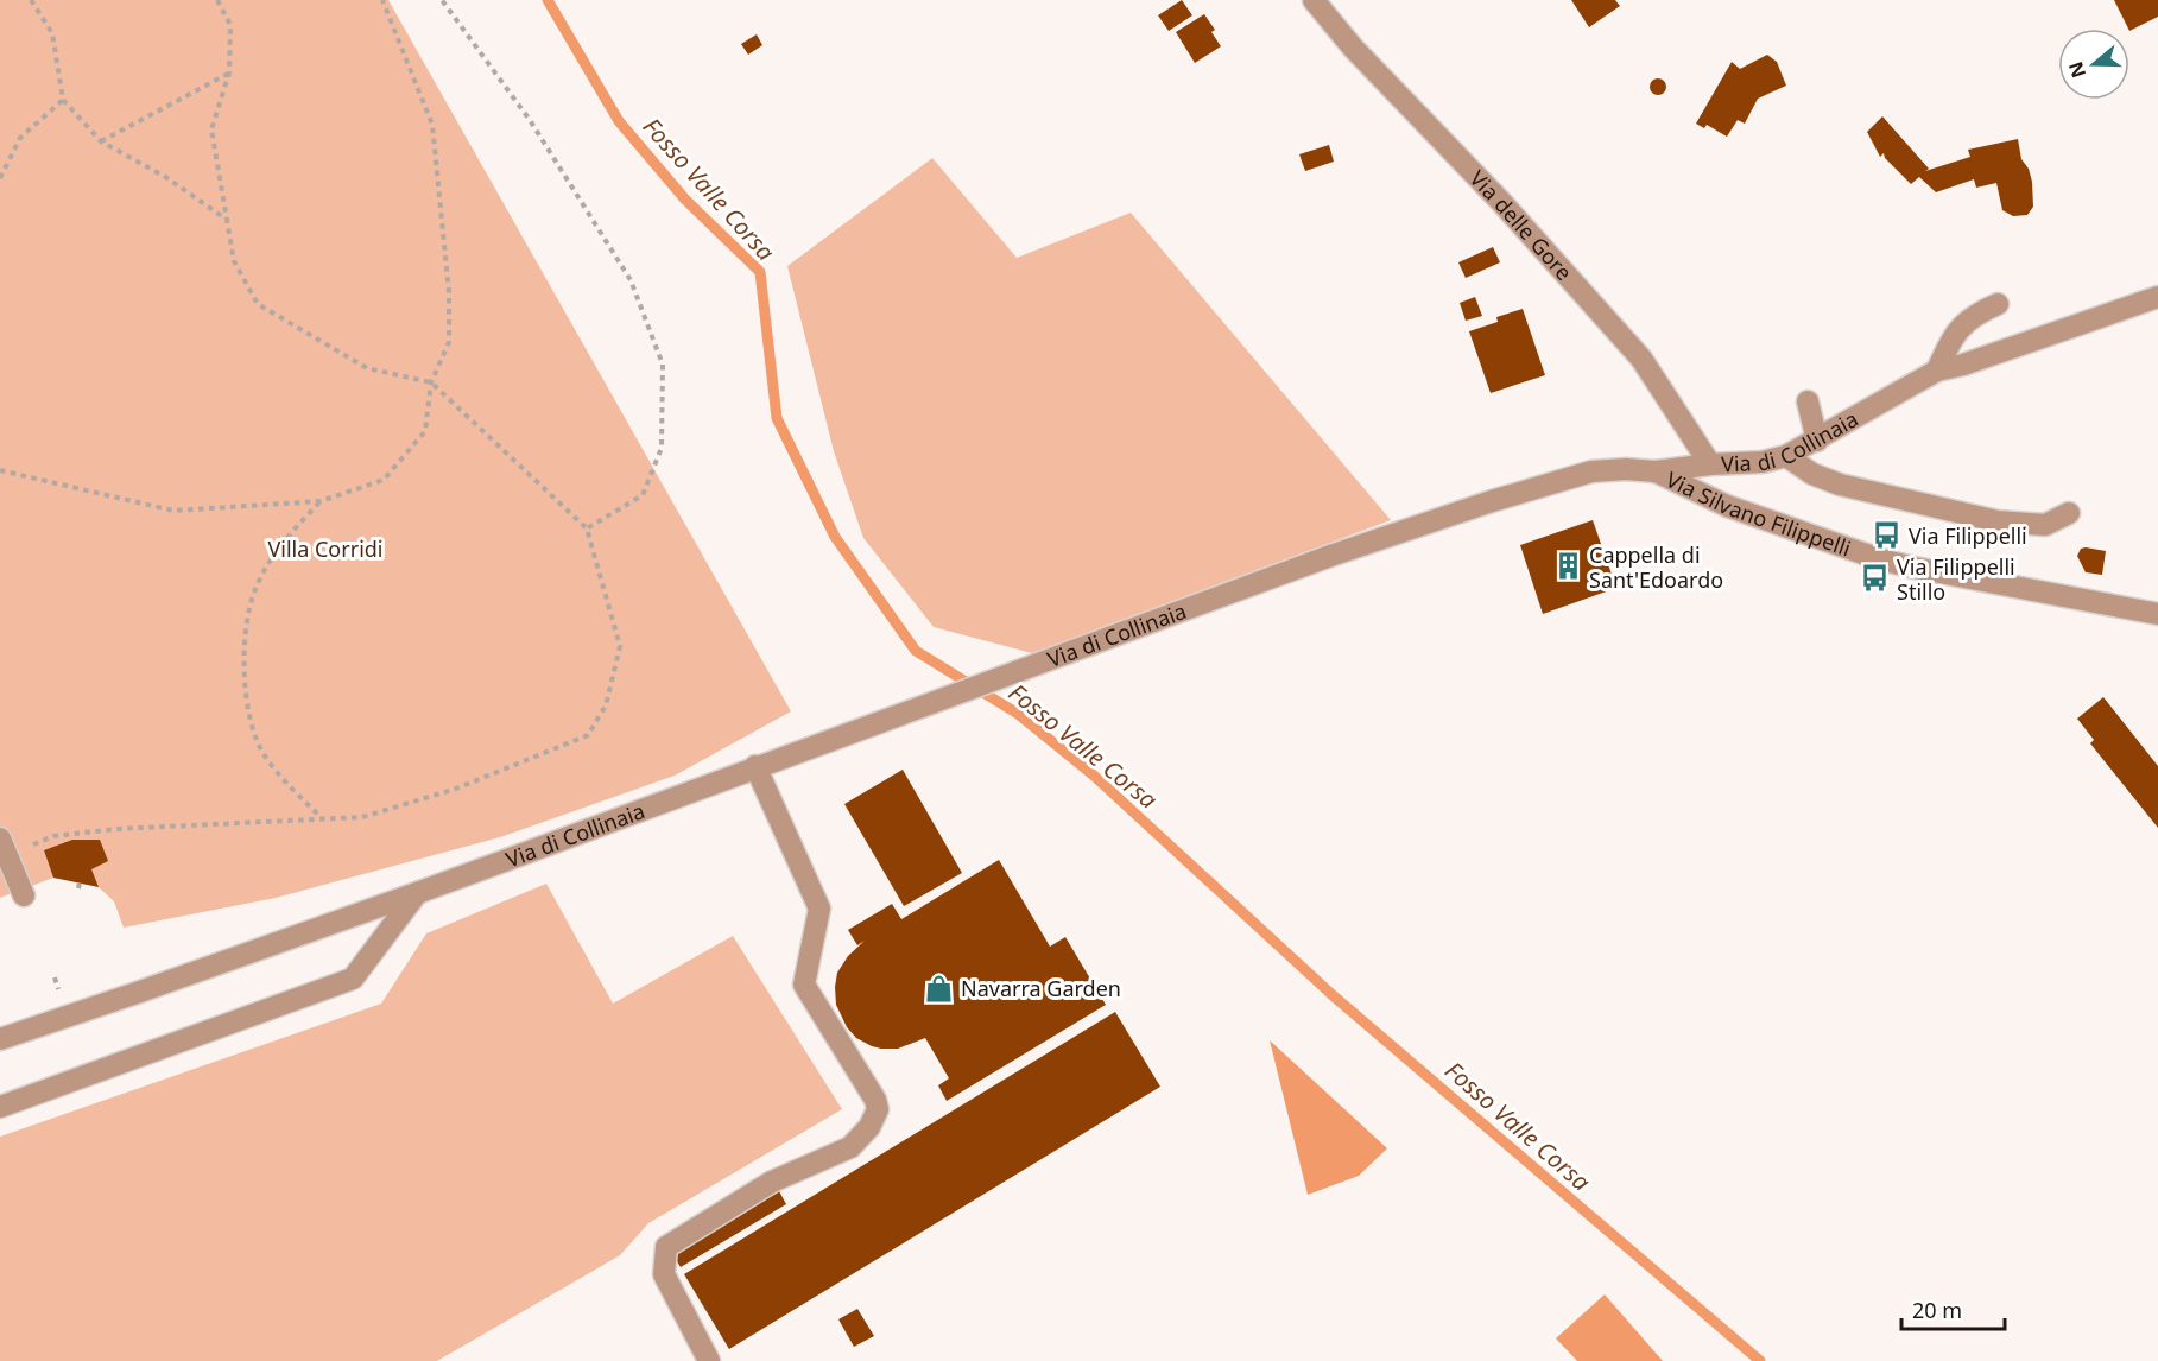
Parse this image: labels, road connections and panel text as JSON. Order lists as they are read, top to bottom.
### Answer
{
  "streets": {
    "street": ["Via delle Gore", "Via di Collinaia", "Via Silvano Filippelli"]
  },
  "crossings": [
    ["Via delle Gore", "Via di Collinaia"],
    ["Via di Collinaia", "Via Silvano Filippelli"]
  ],
  "water": ["Fosso Valle Corsa"],
  "parks": ["Villa Corridi"],
  "places": {
    "bus stop": ["Via Filippelli", "Via Filippelli Stillo"],
    "building": ["Cappella di Sant'Edoardo"],
    "shop": ["Navarra Garden"]
  },
  "scale_bar": "20 m",
  "north": "left"
}
